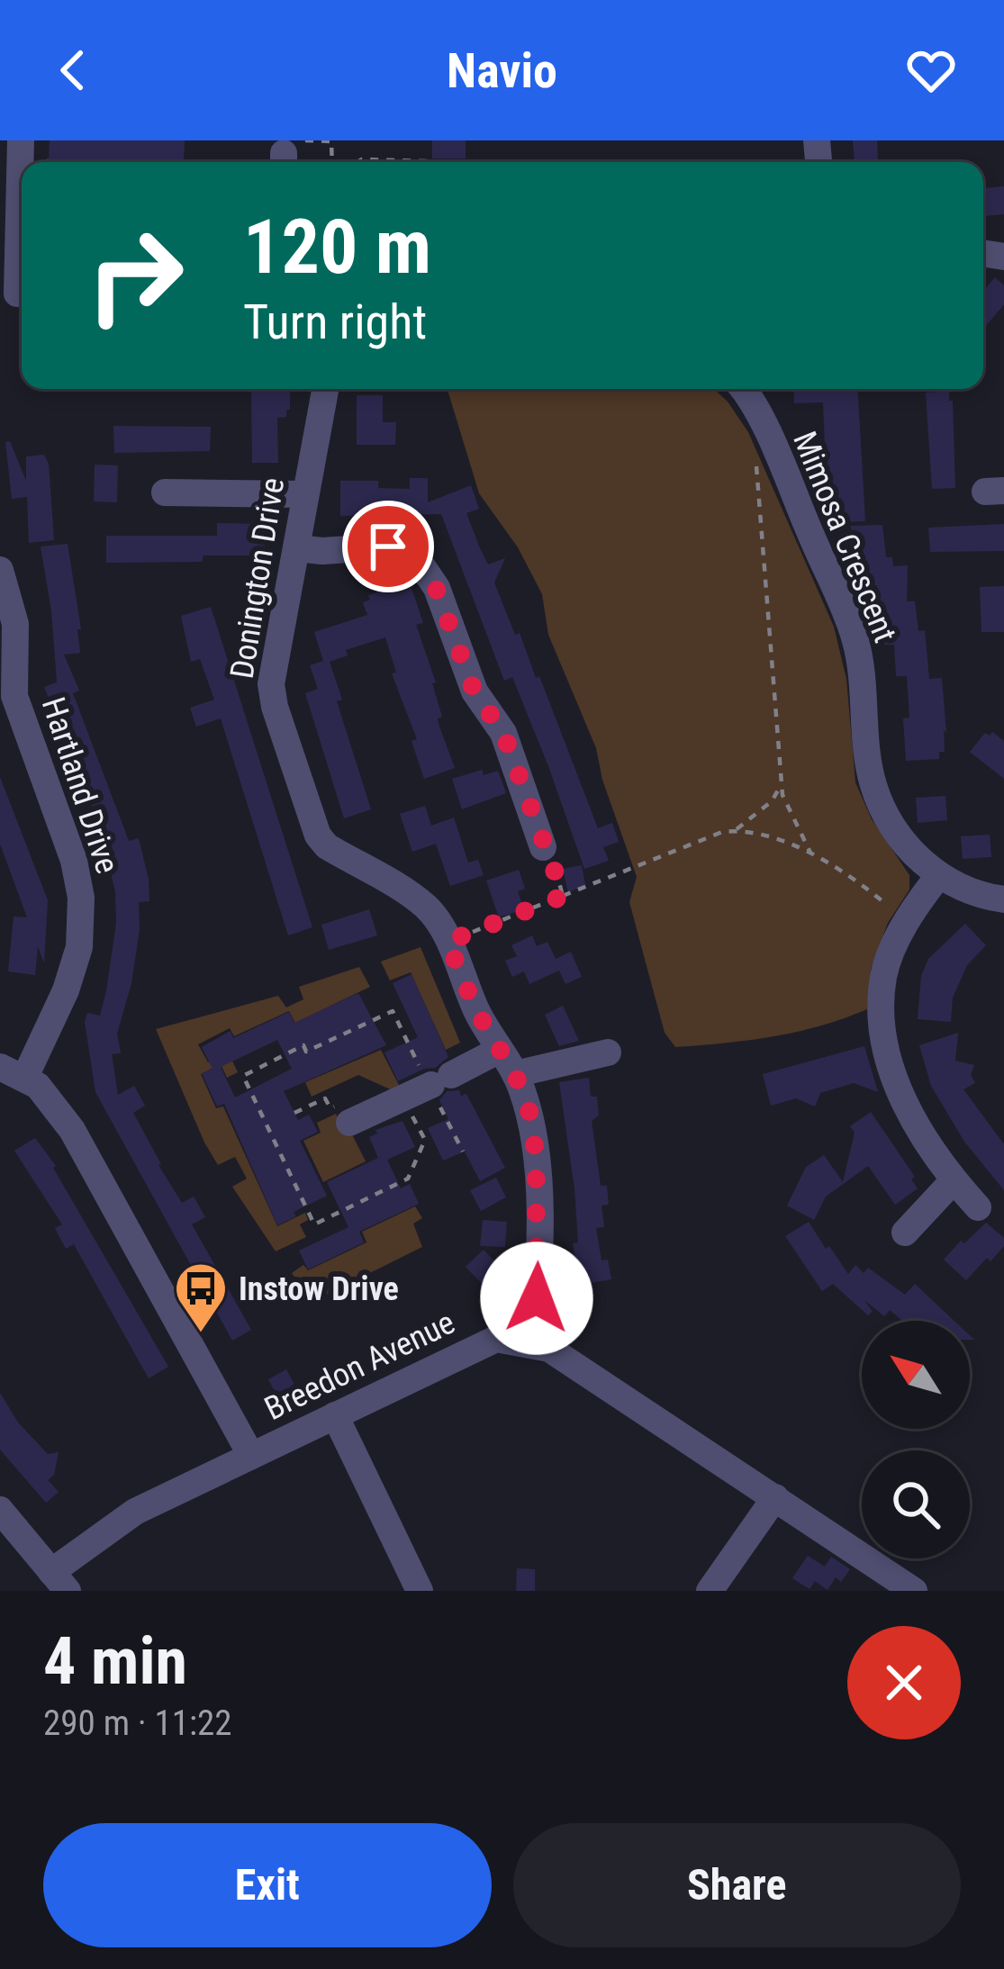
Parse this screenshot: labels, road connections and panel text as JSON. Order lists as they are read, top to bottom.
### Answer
{
  "streets": {
    "street": [
      "Mimosa Crescent",
      "Donington Drive",
      "Hartland Drive",
      "Breedon Avenue"
    ]
  },
  "crossings": [
    ["Donington Drive", "Breedon Avenue"]
  ],
  "places": {
    "bus stop": ["Instow Drive"]
  },
  "north": "top left",
  "page": {
    "header": "Navio",
    "turn": ["120 m", "Turn right"],
    "heading": ["4 min", "290 m · 11:22"],
    "buttons": ["Exit", "Share"]
  }
}
